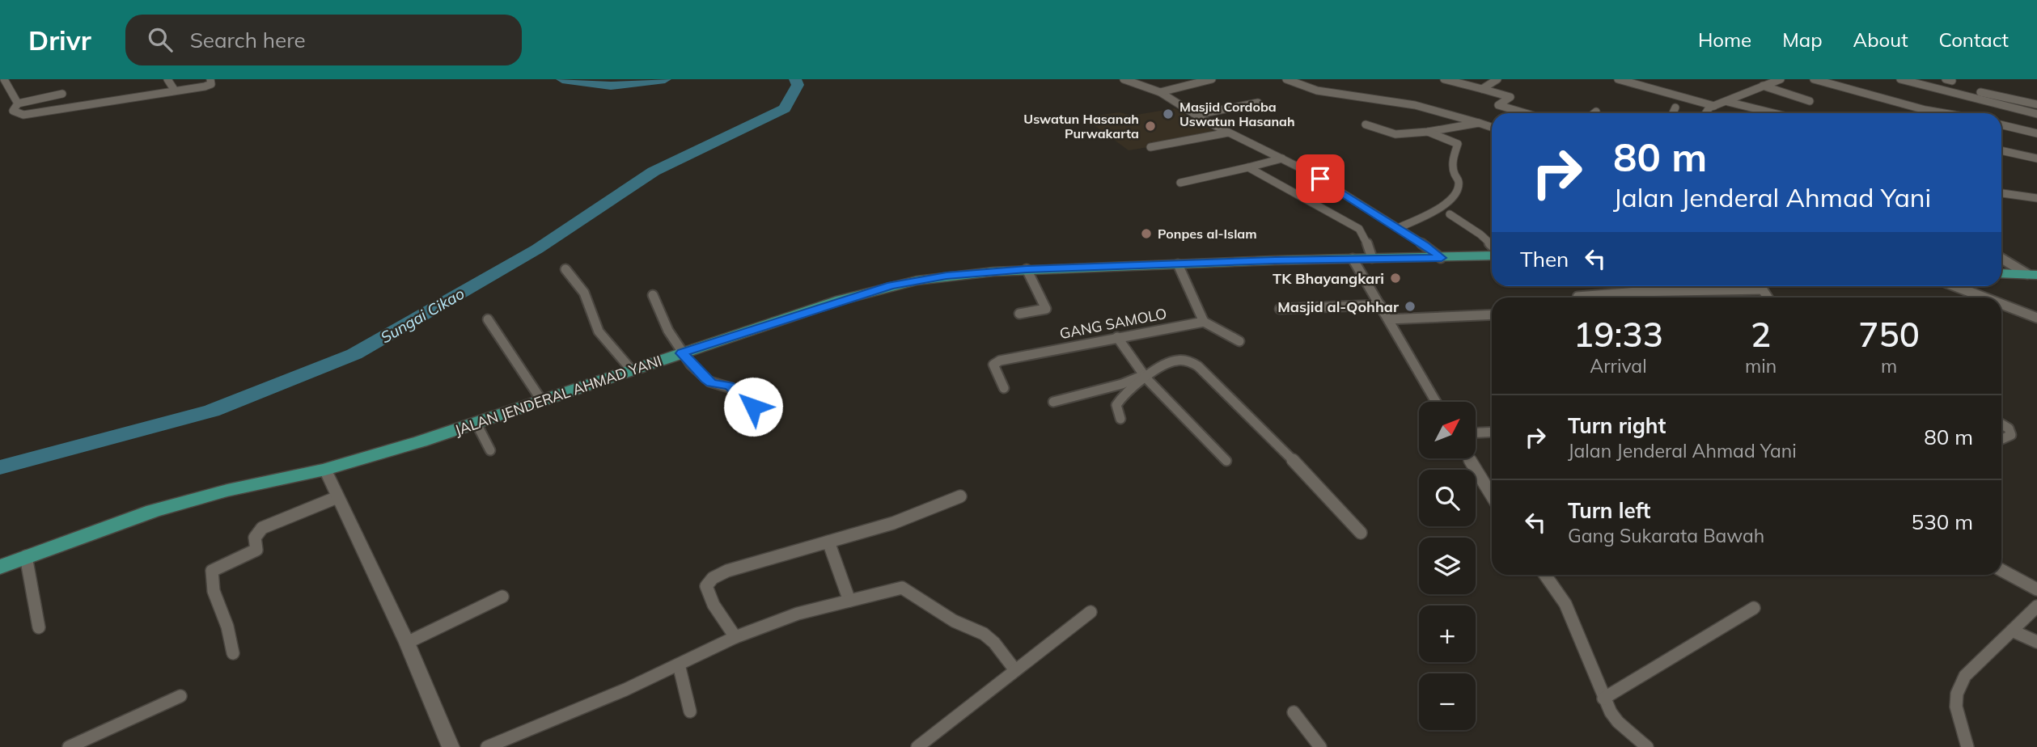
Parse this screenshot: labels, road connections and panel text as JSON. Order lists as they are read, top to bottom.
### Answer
{
  "streets": {
    "highway": ["JALAN JENDERAL AHMAD YANI"],
    "street": ["GANG SAMOLO"]
  },
  "water": ["Sungai Cikao"],
  "places": [
    "Masjid Cordoba Uswatun Hasanah",
    "Uswatun Hasanah Purwakarta",
    "Ponpes al-Islam",
    "TK Bhayangkari",
    "Masjid al-Qohhar"
  ],
  "north": "top right",
  "page": {
    "header": "Drivr",
    "search": "Search here",
    "nav": [
      "Home",
      "Map",
      "About",
      "Contact"
    ],
    "turn": ["80 m", "Jalan Jenderal Ahmad Yani"],
    "then": "Then",
    "eta": [
      "19:33",
      "Arrival",
      "2",
      "min",
      "750",
      "m"
    ],
    "list": [
      {
        "name": "Turn right",
        "note": "Jalan Jenderal Ahmad Yani",
        "value": "80 m"
      },
      {
        "name": "Turn left",
        "note": "Gang Sukarata Bawah",
        "value": "530 m"
      }
    ],
    "map_buttons": ["+", "−"]
  }
}
